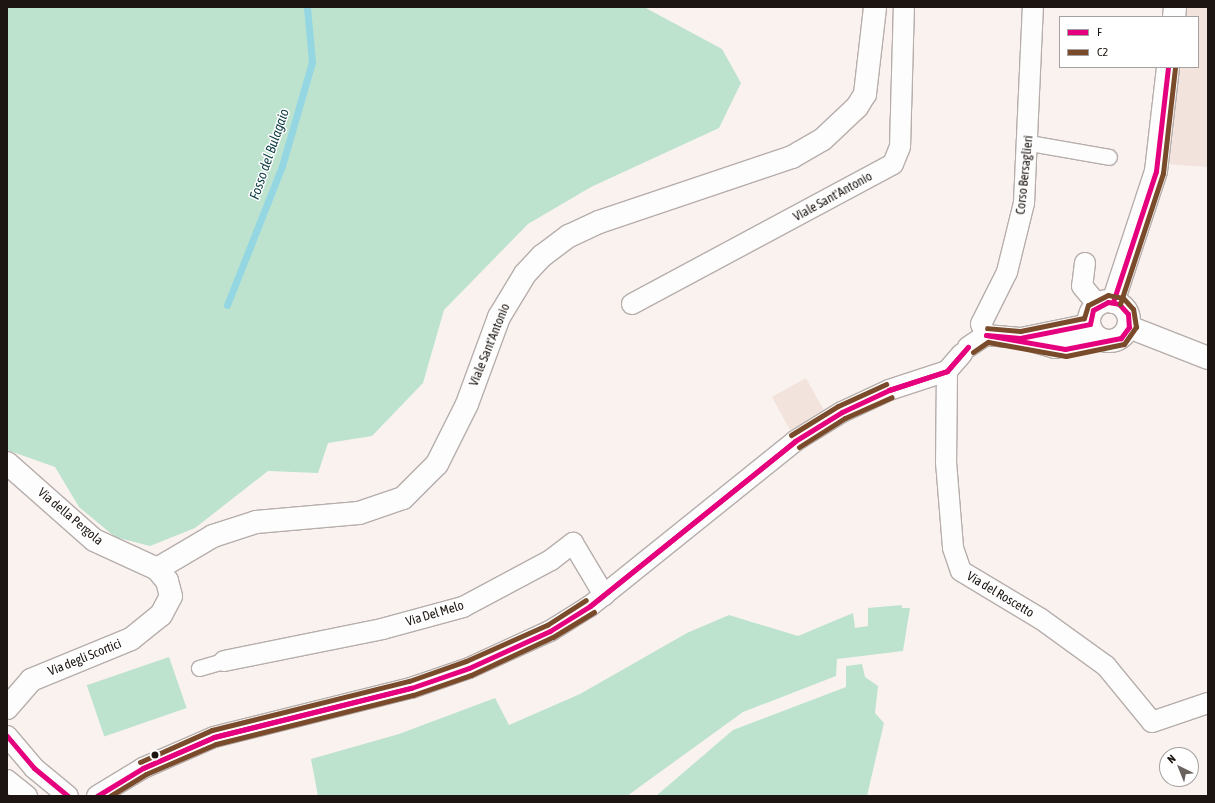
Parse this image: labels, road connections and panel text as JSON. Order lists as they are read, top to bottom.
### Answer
{
  "streets": {
    "main road": ["Viale Sant'Antonio", "Via della Pergola", "Via degli Scortici"],
    "street": ["Corso Bersaglieri", "Via del Roscetto", "Via Del Melo"]
  },
  "crossings": [
    ["Viale Sant'Antonio", "Via della Pergola"],
    ["Via della Pergola", "Via degli Scortici"]
  ],
  "water": ["Fosso del Bulagaio"],
  "lines": ["transit line F", "transit line C2"],
  "legend": ["F", "C2"],
  "north": "top left"
}
